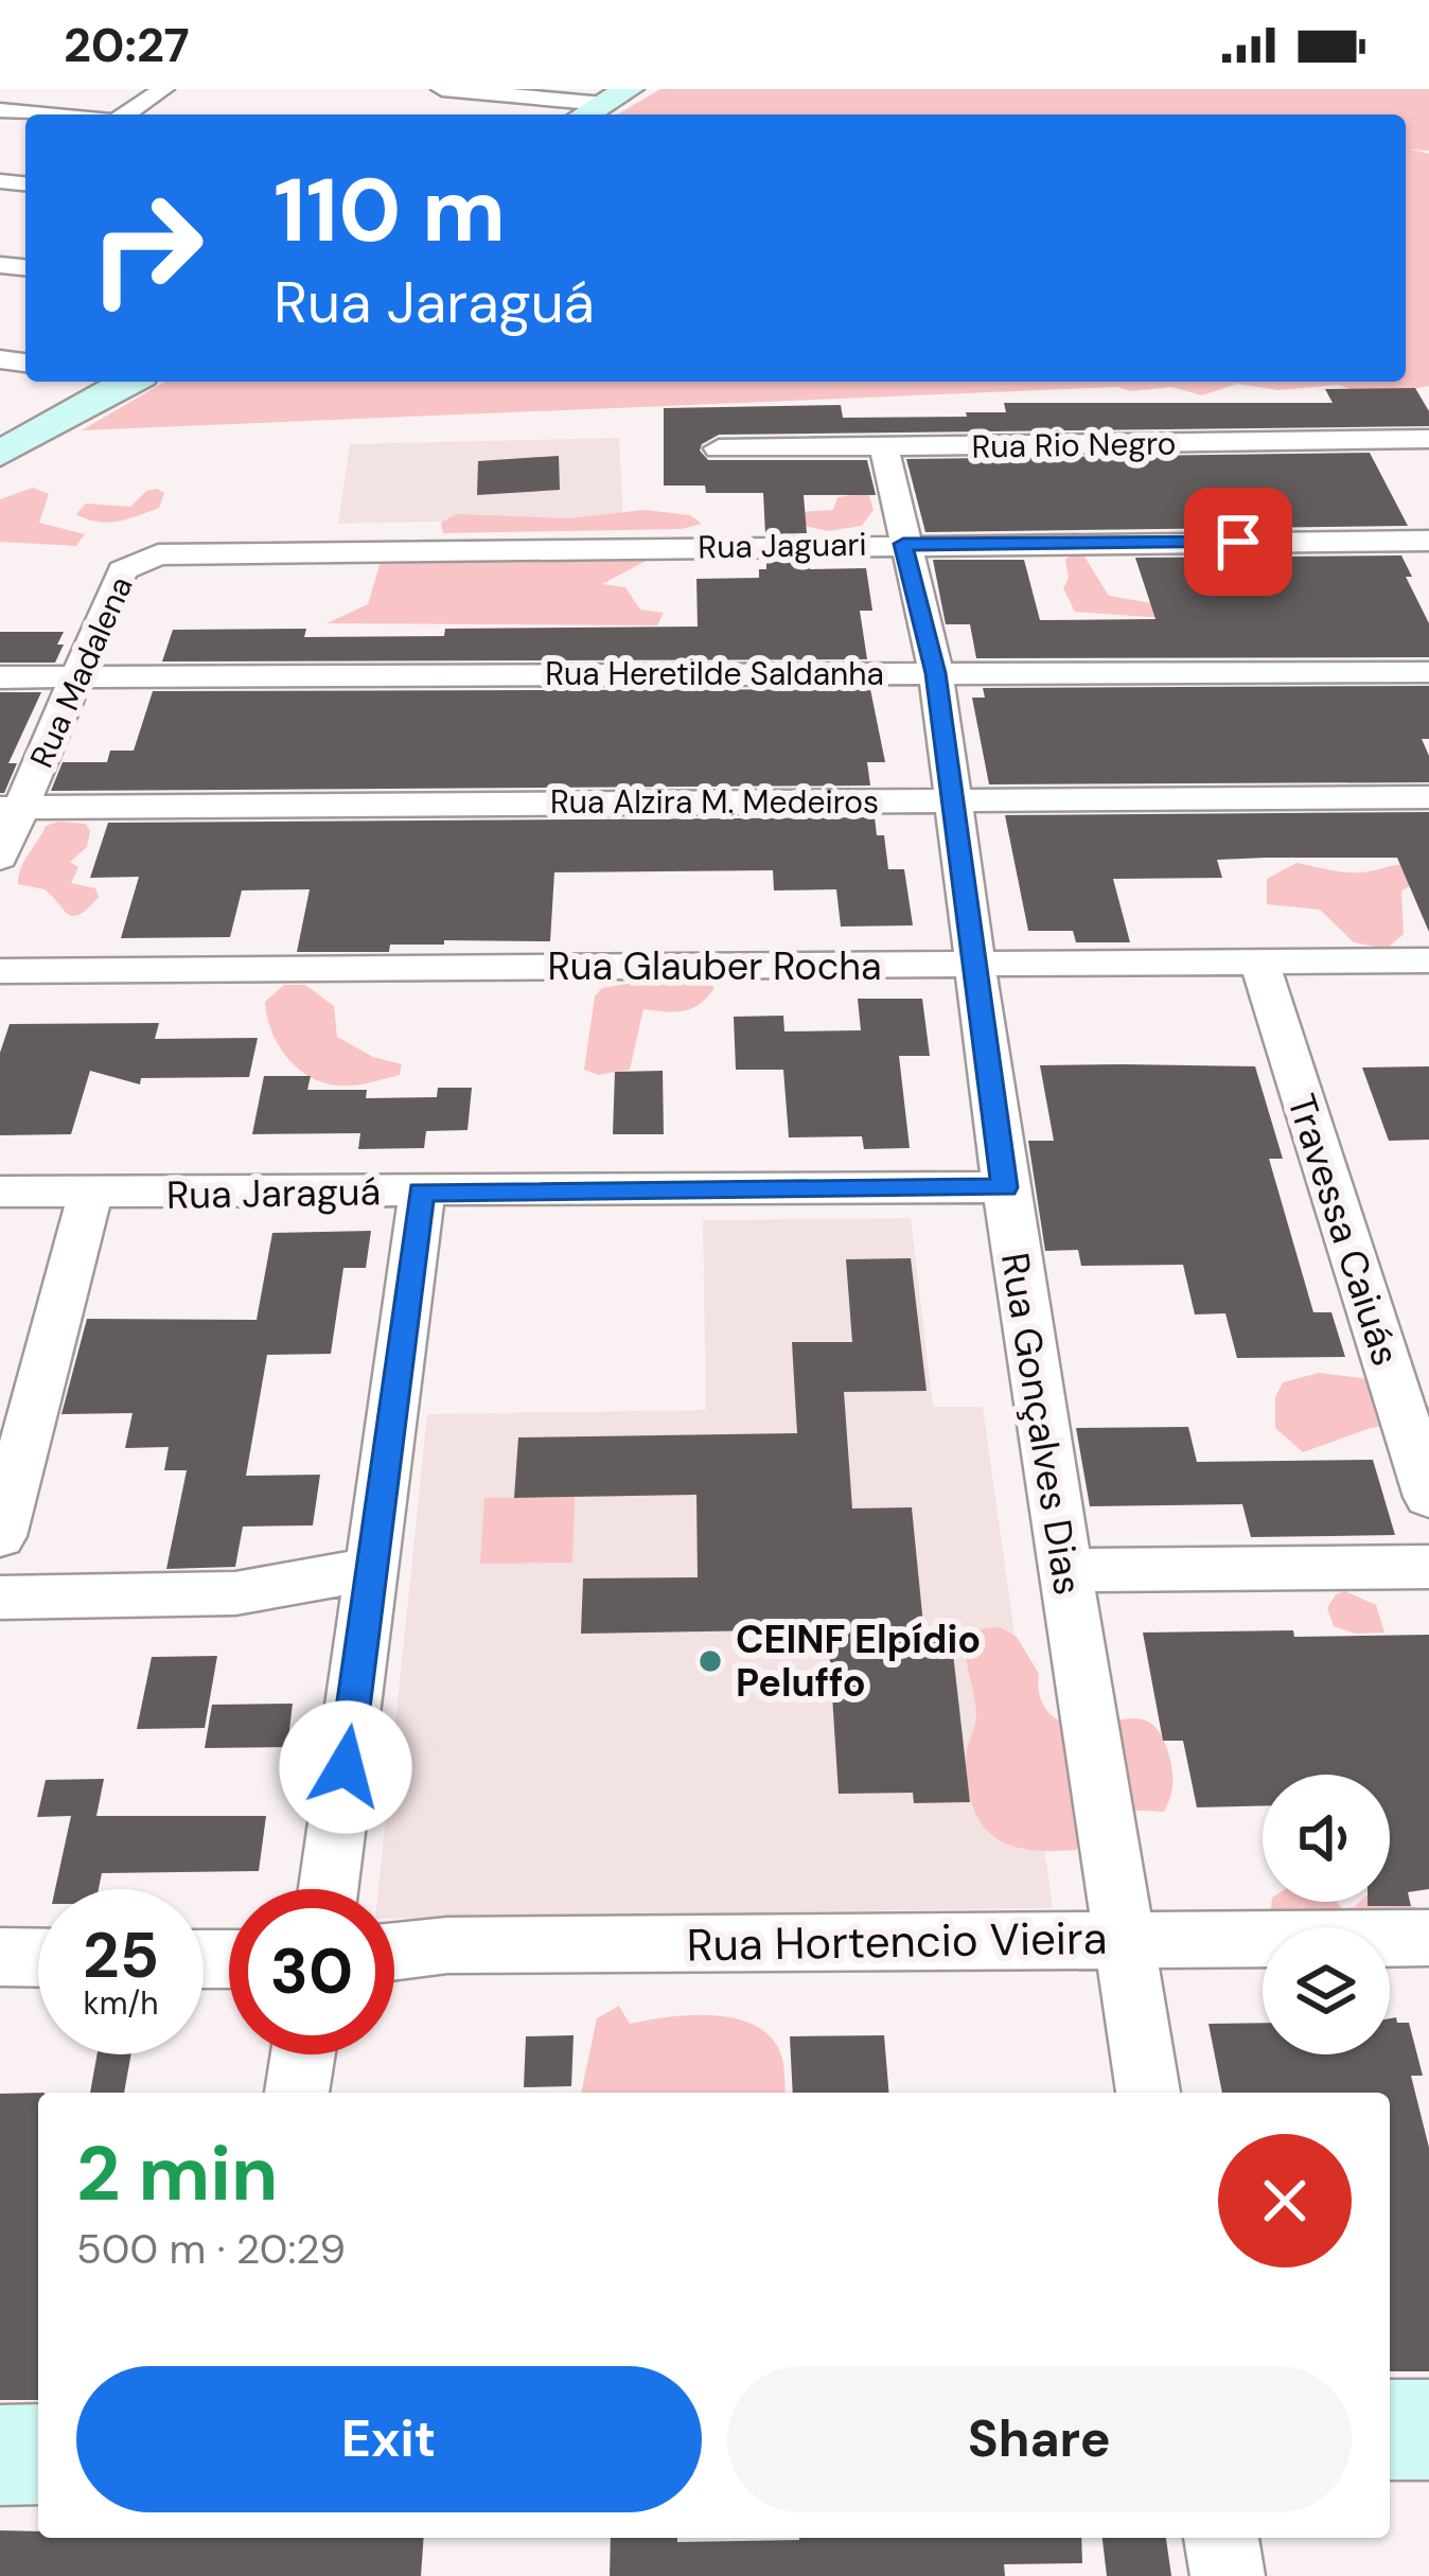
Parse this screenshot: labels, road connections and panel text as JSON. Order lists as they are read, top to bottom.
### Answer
{
  "streets": {
    "street": [
      "Rua Rio Negro",
      "Rua Jaguari",
      "Rua Madalena",
      "Rua Heretilde Saldanha",
      "Rua Alzira M. Medeiros",
      "Rua Glauber Rocha",
      "Rua Jaraguá",
      "Travessa Caiuás",
      "Rua Gonçalves Dias",
      "Rua Hortencio Vieira"
    ]
  },
  "crossings": [
    ["Rua Rio Negro", "Rua Gonçalves Dias"],
    ["Rua Jaguari", "Rua Madalena"],
    ["Rua Jaguari", "Rua Gonçalves Dias"],
    ["Rua Madalena", "Rua Heretilde Saldanha"],
    ["Rua Madalena", "Rua Alzira M. Medeiros"],
    ["Rua Heretilde Saldanha", "Rua Gonçalves Dias"],
    ["Rua Alzira M. Medeiros", "Rua Gonçalves Dias"],
    ["Rua Glauber Rocha", "Travessa Caiuás"],
    ["Rua Glauber Rocha", "Rua Gonçalves Dias"],
    ["Rua Jaraguá", "Rua Gonçalves Dias"],
    ["Rua Gonçalves Dias", "Rua Hortencio Vieira"]
  ],
  "places": ["CEINF Elpídio Peluffo"],
  "page": {
    "status": "20:27",
    "turn": ["110 m", "Rua Jaraguá"],
    "speed": "25 km/h",
    "limit": "30",
    "heading": ["2 min", "500 m · 20:29"],
    "buttons": ["Exit", "Share"]
  }
}
